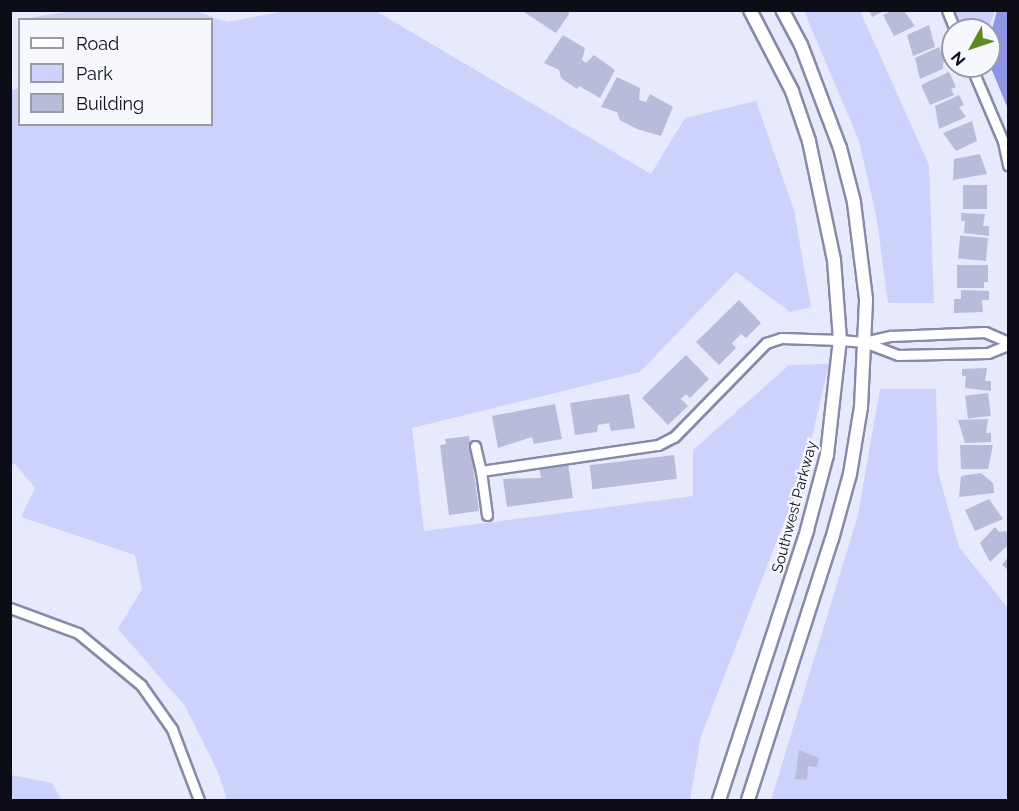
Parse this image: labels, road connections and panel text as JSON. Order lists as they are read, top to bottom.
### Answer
{
  "streets": {
    "main road": ["Southwest Parkway"]
  },
  "legend": ["Road", "Park", "Building"],
  "north": "bottom left"
}
